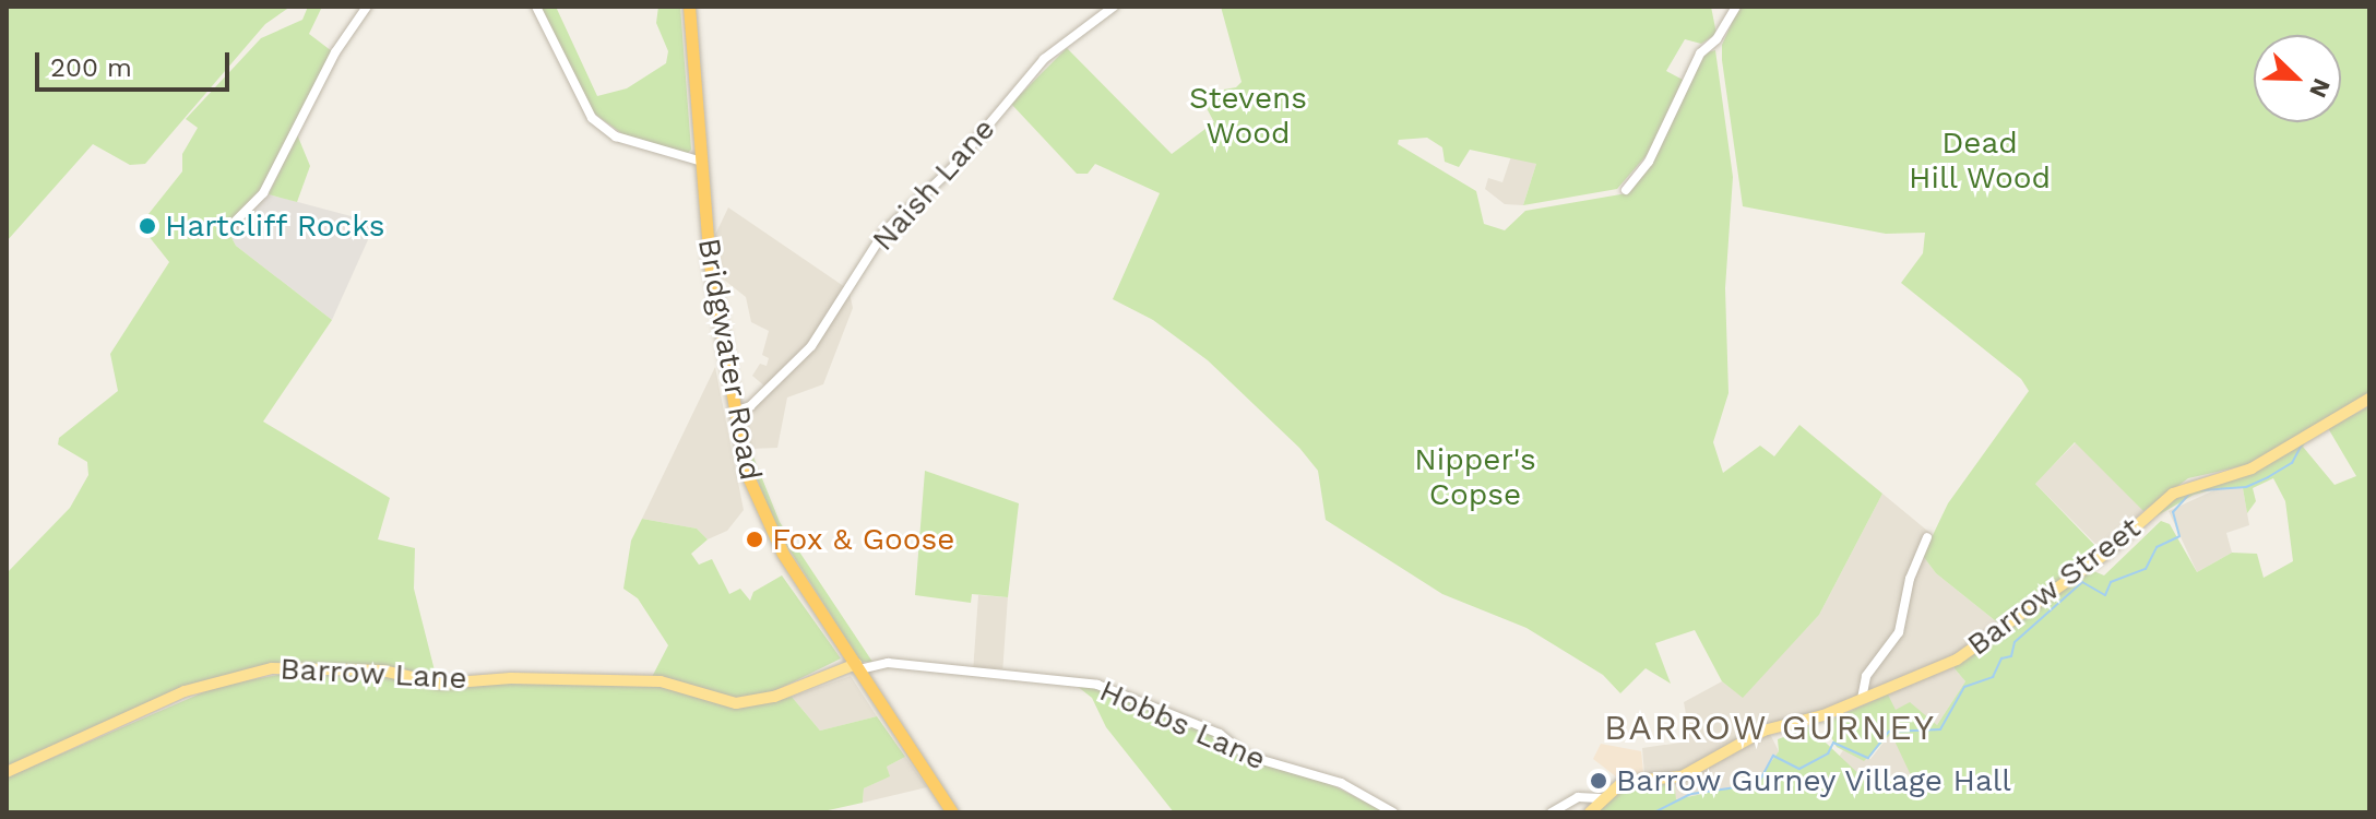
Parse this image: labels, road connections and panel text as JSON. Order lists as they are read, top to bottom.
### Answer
{
  "streets": {
    "highway": ["Bridgwater Road"],
    "main road": ["Barrow Street", "Barrow Lane"],
    "street": ["Naish Lane", "Hobbs Lane"]
  },
  "crossings": [
    ["Naish Lane", "Bridgwater Road"],
    ["Bridgwater Road", "Barrow Lane"],
    ["Bridgwater Road", "Hobbs Lane"],
    ["Barrow Lane", "Hobbs Lane"]
  ],
  "districts": ["BARROW GURNEY"],
  "parks": ["Stevens Wood", "Dead Hill Wood", "Nipper's Copse"],
  "places": ["Hartcliff Rocks", "Fox & Goose", "Barrow Gurney Village Hall"],
  "scale_bar": "200 m",
  "north": "bottom right"
}
